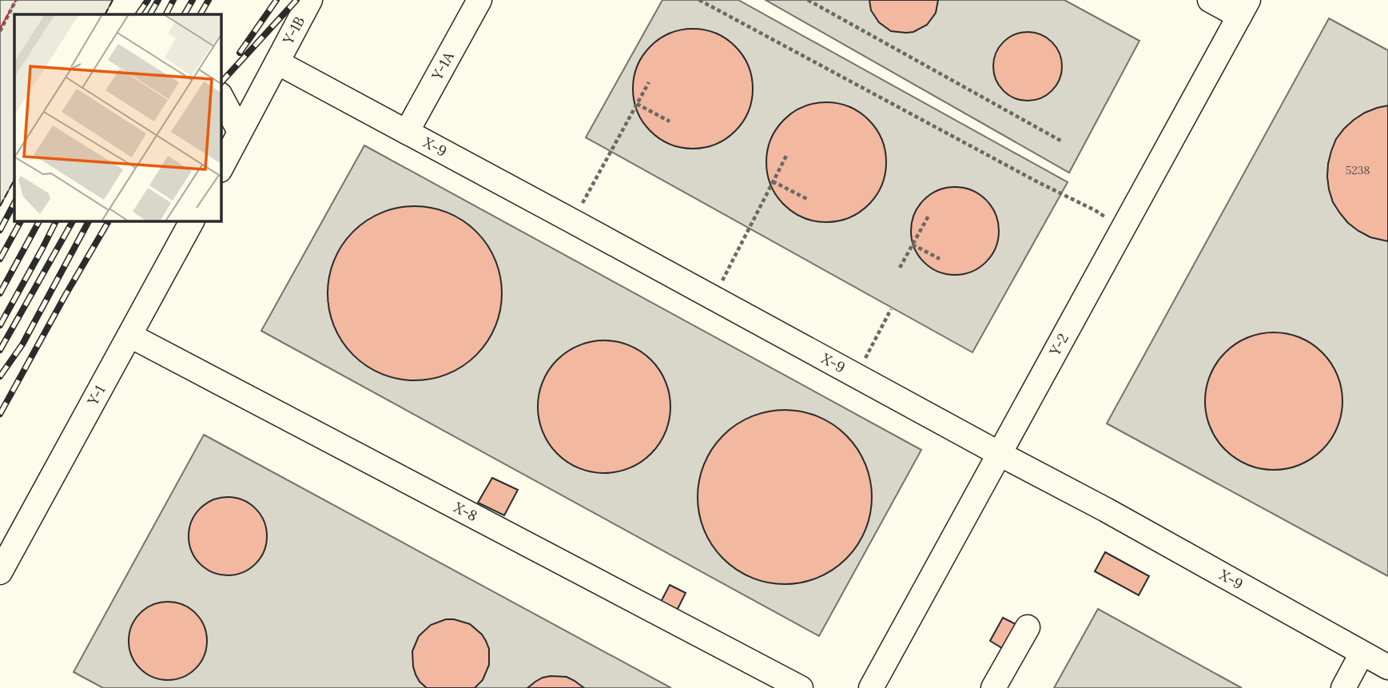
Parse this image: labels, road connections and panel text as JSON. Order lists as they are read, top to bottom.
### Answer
{
  "streets": {
    "street": [
      "Y-1B",
      "Y-1A",
      "X-9",
      "Y-2",
      "Y-1",
      "X-8"
    ]
  },
  "crossings": [
    ["Y-1B", "X-9"],
    ["Y-1A", "X-9"],
    ["X-9", "Y-2"],
    ["Y-1", "X-8"]
  ],
  "house_numbers": ["5238"]
}
